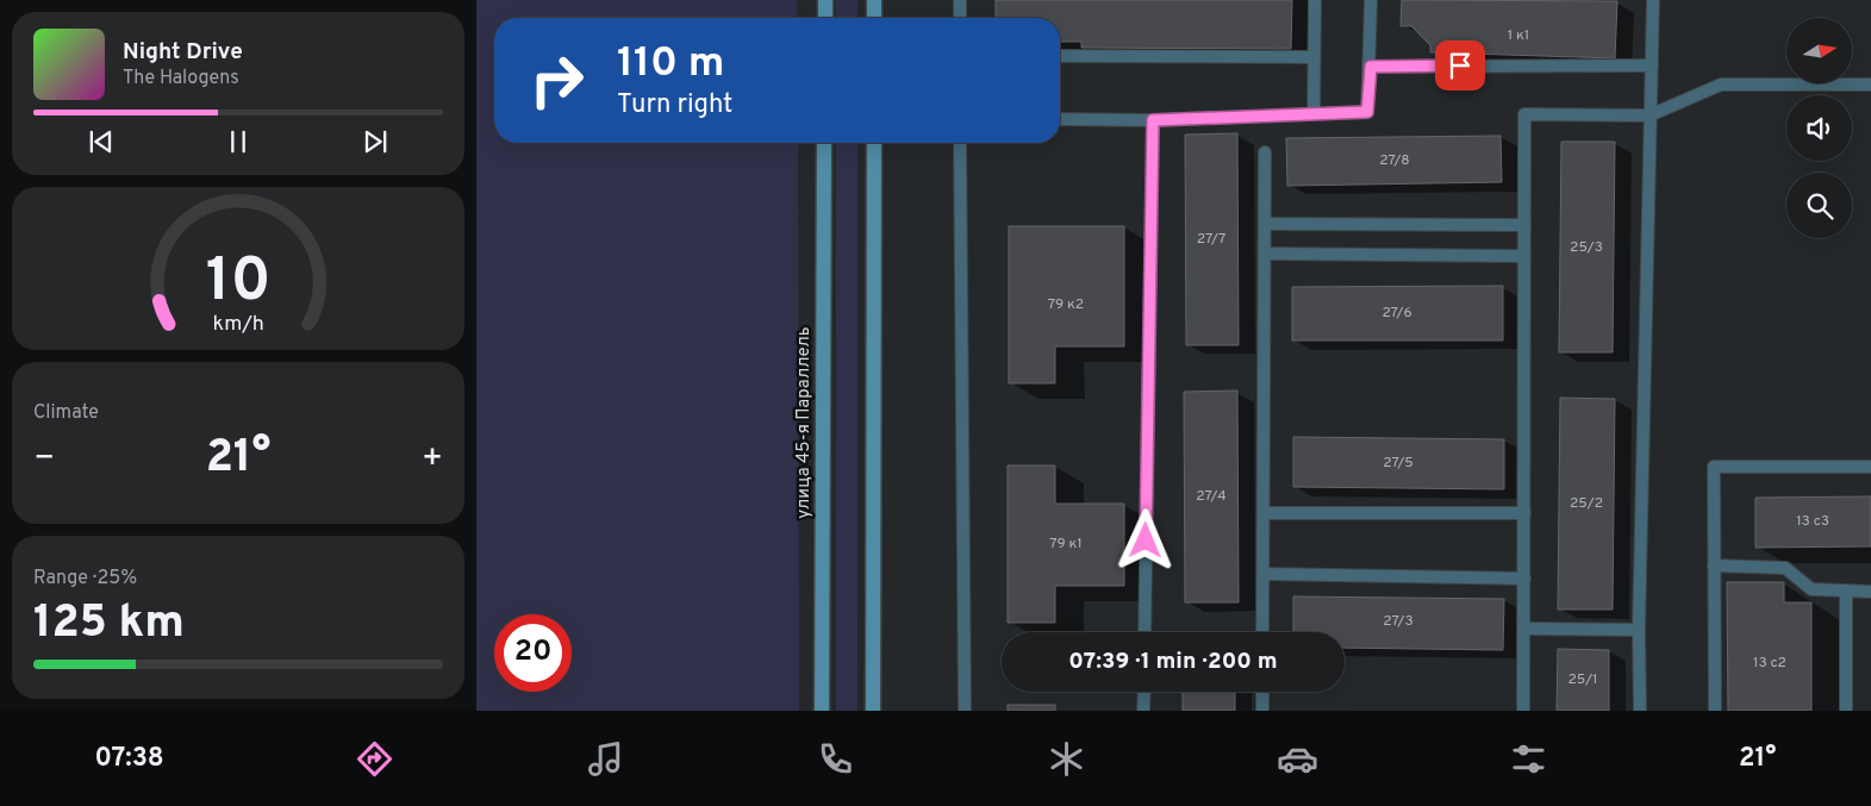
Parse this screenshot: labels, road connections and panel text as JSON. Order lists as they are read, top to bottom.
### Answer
{
  "streets": {
    "main road": ["улица 45-я Параллель"]
  },
  "house_numbers": [
    "1 к1",
    "27/8",
    "27/7",
    "25/3",
    "79 к2",
    "27/6",
    "27/5",
    "27/4",
    "25/2",
    "13 с3",
    "79 к1",
    "27/3",
    "13 с2",
    "25/1"
  ],
  "north": "right",
  "page": {
    "turn": ["110 m", "Turn right"],
    "song": ["Night Drive", "The Halogens"],
    "tile": [
      "Climate",
      ["Range · 25%", "125 km"]
    ],
    "heat": ["−", "21°", "+"],
    "limit": "20",
    "trip": "07:39 · 1 min · 200 m",
    "tabs": ["07:38", "21°"],
    "gauge": ["10", "km/h"]
  }
}
